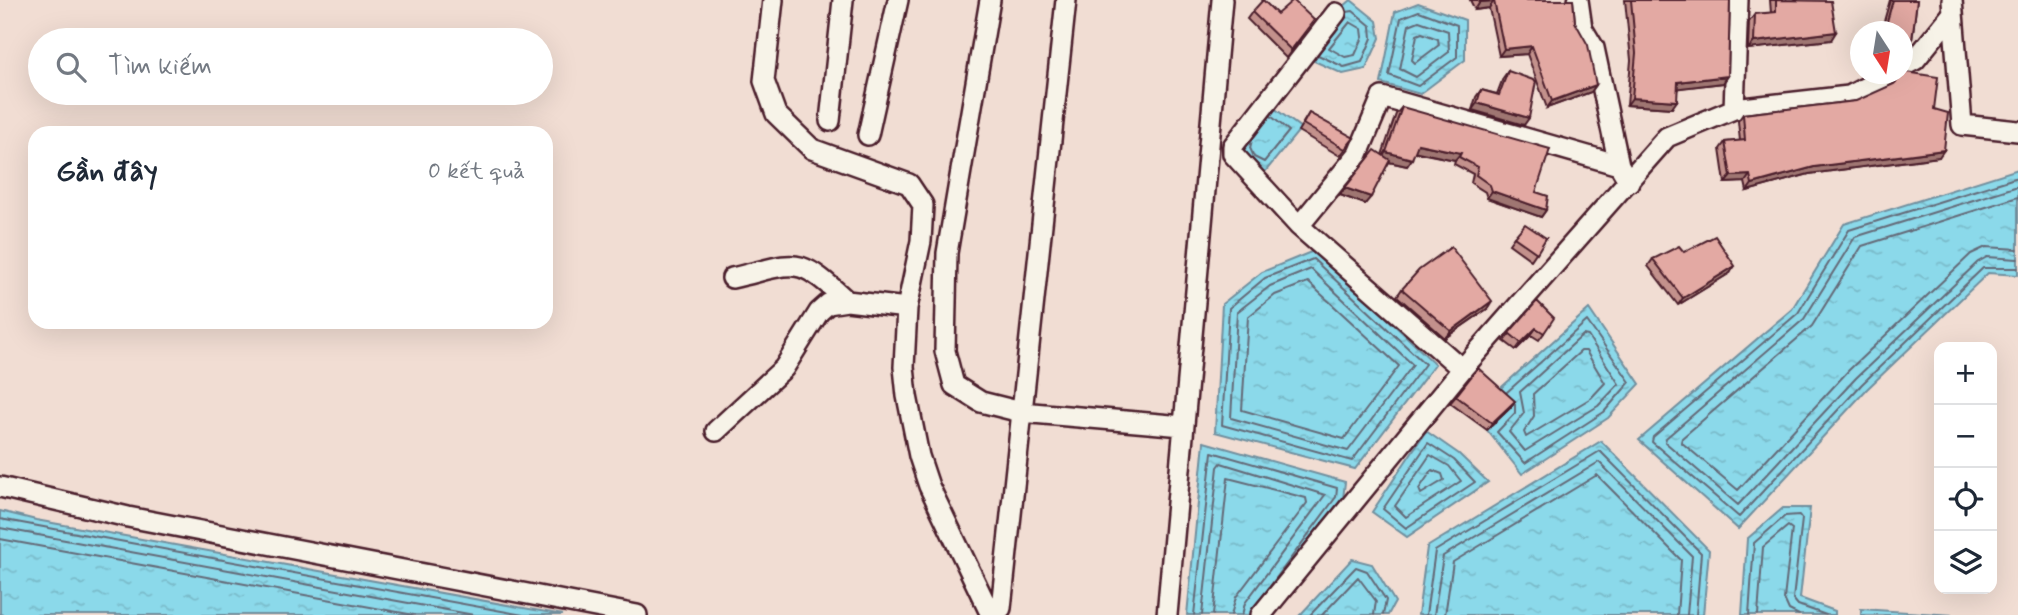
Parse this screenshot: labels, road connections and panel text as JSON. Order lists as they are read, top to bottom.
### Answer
{
  "north": "bottom",
  "page": {
    "search": "Tìm kiếm",
    "heading": ["Gần đây", "0 kết quả"],
    "map_buttons": ["+", "−"]
  }
}
